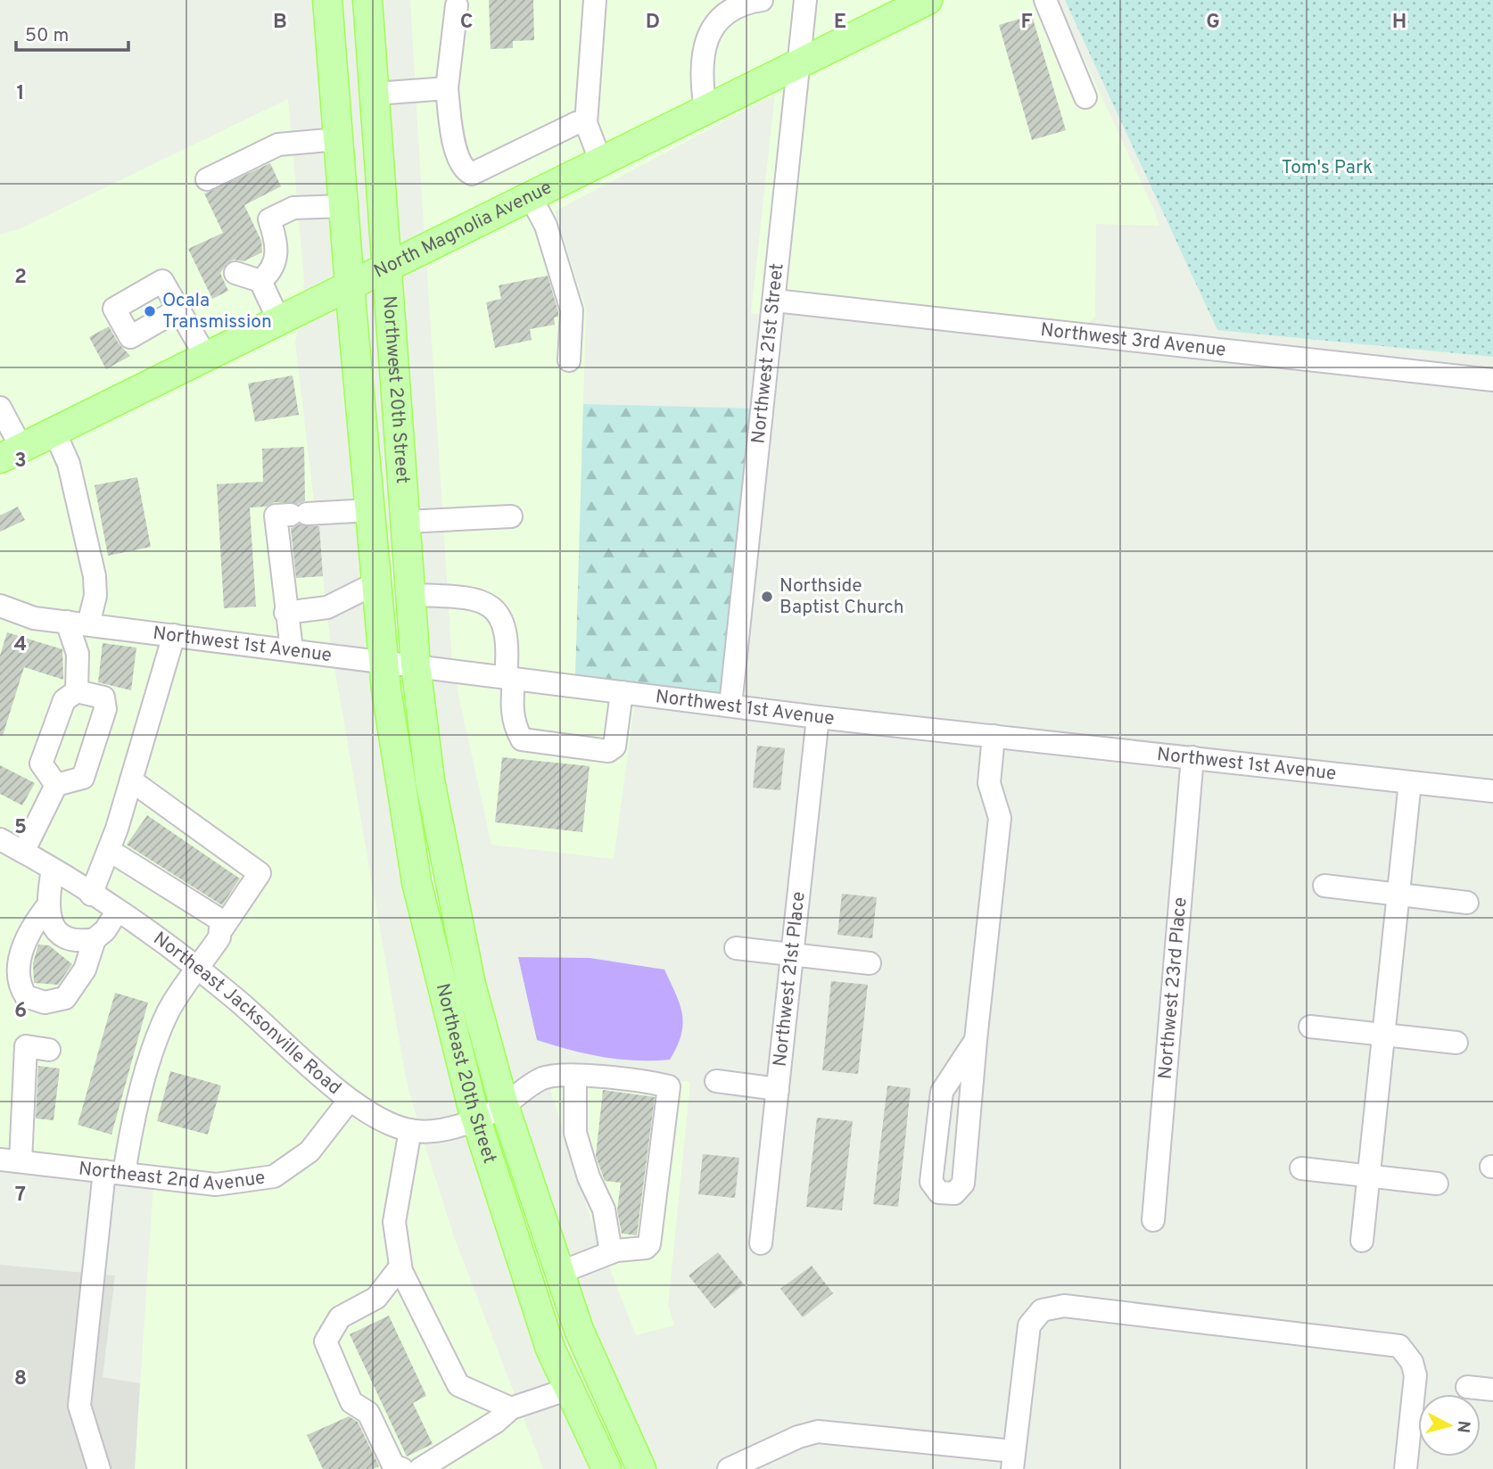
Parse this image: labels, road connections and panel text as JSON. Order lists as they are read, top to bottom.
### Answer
{
  "streets": {
    "main road": ["North Magnolia Avenue", "Northwest 20th Street", "Northeast 20th Street"],
    "street": [
      "Northwest 3rd Avenue",
      "Northwest 21st Street",
      "Northwest 1st Avenue",
      "Northwest 21st Place",
      "Northwest 23rd Place",
      "Northeast Jacksonville Road",
      "Northeast 2nd Avenue"
    ]
  },
  "crossings": [
    ["North Magnolia Avenue", "Northwest 21st Street"],
    ["North Magnolia Avenue", "Northwest 20th Street"],
    ["Northwest 3rd Avenue", "Northwest 21st Street"],
    ["Northwest 21st Street", "Northwest 1st Avenue"],
    ["Northwest 20th Street", "Northwest 1st Avenue"],
    ["Northwest 20th Street", "Northeast 20th Street"],
    ["Northwest 1st Avenue", "Northwest 21st Place"],
    ["Northwest 1st Avenue", "Northwest 23rd Place"],
    ["Northwest 1st Avenue", "Northeast 20th Street"],
    ["Northeast Jacksonville Road", "Northeast 20th Street"],
    ["Northeast Jacksonville Road", "Northeast 2nd Avenue"]
  ],
  "parks": ["Tom's Park"],
  "places": ["Ocala Transmission", "Northside Baptist Church"],
  "scale_bar": "50 m",
  "north": "right",
  "grid": {
    "columns": [
      "B",
      "C",
      "D",
      "E",
      "F",
      "G",
      "H"
    ],
    "rows": [
      "1",
      "2",
      "3",
      "4",
      "5",
      "6",
      "7",
      "8"
    ]
  }
}
